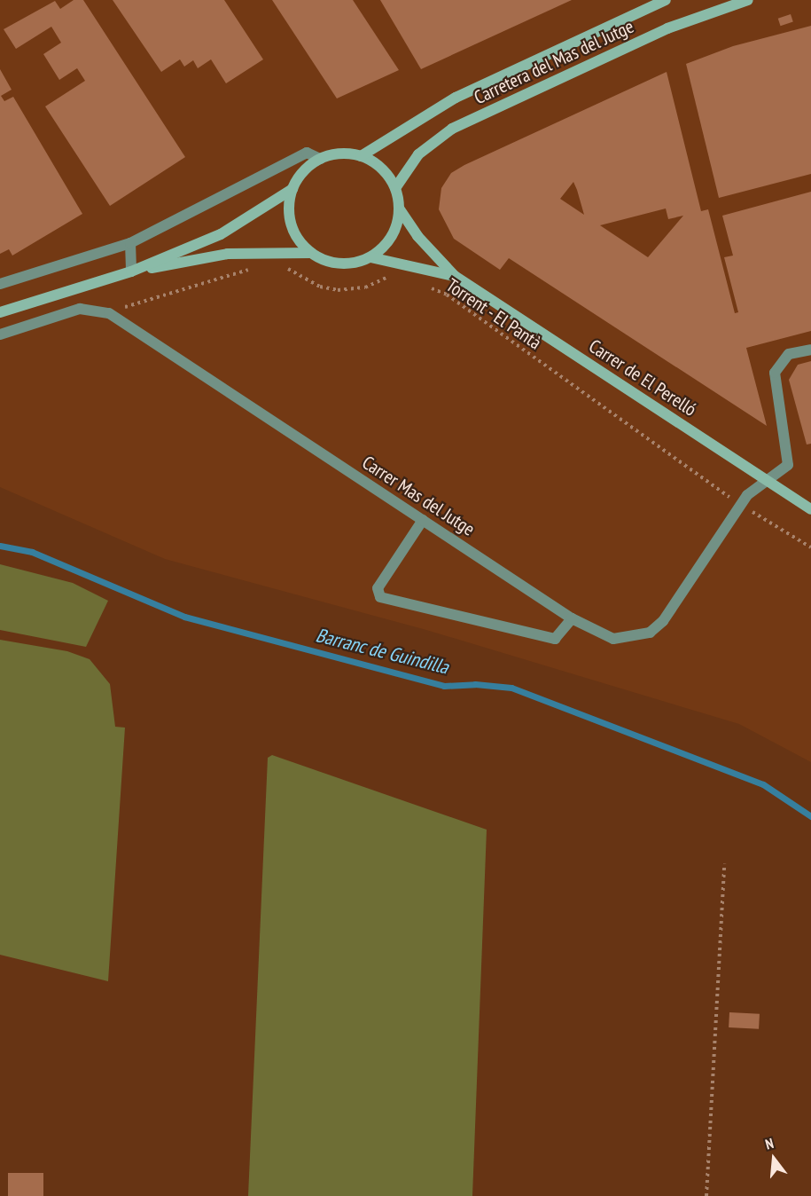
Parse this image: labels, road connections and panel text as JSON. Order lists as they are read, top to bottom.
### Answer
{
  "streets": {
    "street": ["Carretera del Mas del Jutge", "Carrer de El Perelló", "Carrer Mas del Jutge"],
    "path": ["Torrent - El Pantà"]
  },
  "crossings": [
    ["Torrent - El Pantà", "Carrer Mas del Jutge"],
    ["Carrer de El Perelló", "Carrer Mas del Jutge"]
  ],
  "water": ["Barranc de Guindilla"],
  "north": "top"
}
